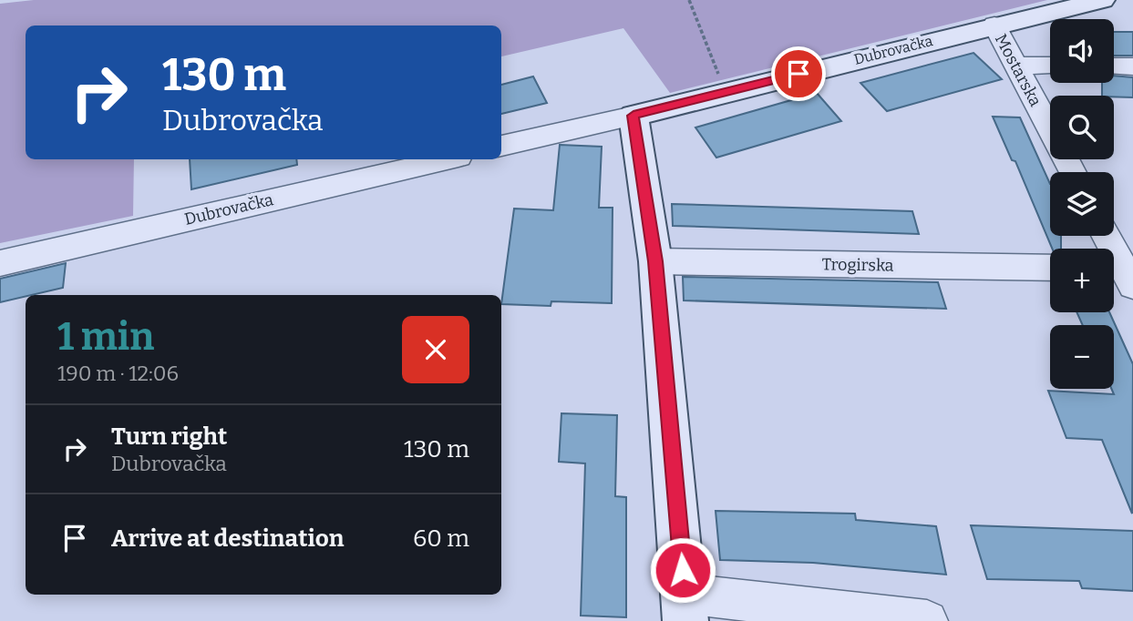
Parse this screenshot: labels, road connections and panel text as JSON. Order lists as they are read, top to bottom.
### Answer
{
  "streets": {
    "street": ["Dubrovačka", "Mostarska", "Trogirska"]
  },
  "crossings": [
    ["Dubrovačka", "Mostarska"]
  ],
  "page": {
    "map_buttons": ["+", "−"],
    "turn": ["130 m", "Dubrovačka"],
    "heading": ["1 min", "190 m · 12:06"],
    "list": [
      {
        "name": "Turn right",
        "note": "Dubrovačka",
        "value": "130 m"
      },
      {
        "name": "Arrive at destination",
        "value": "60 m"
      }
    ]
  }
}
